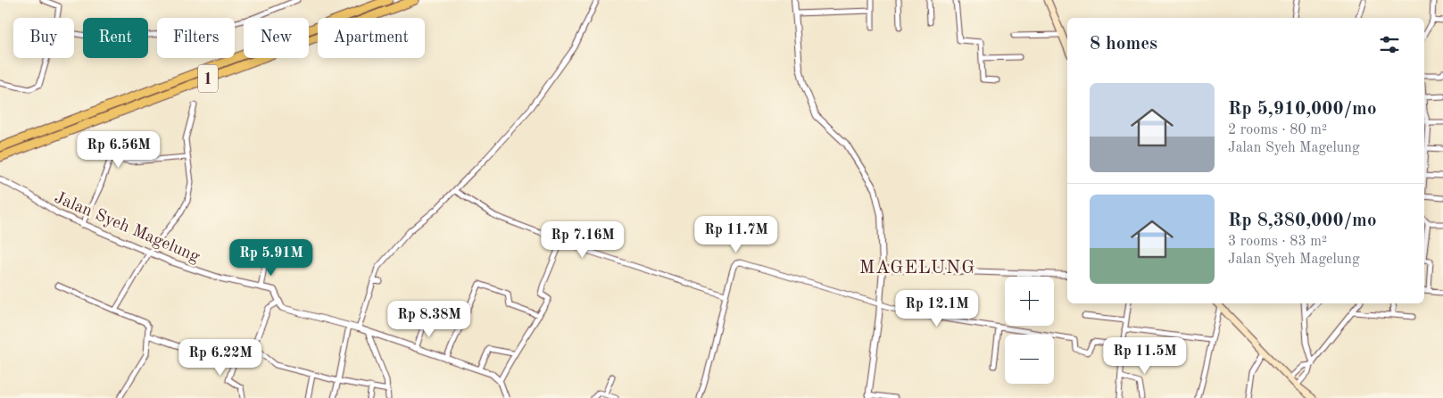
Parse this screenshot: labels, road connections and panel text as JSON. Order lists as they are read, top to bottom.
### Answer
{
  "streets": {
    "highway": ["1"],
    "street": ["Jalan Syeh Magelung"]
  },
  "districts": ["MAGELUNG"],
  "page": {
    "chip": [
      "Buy",
      "Rent",
      "Filters",
      "New",
      "Apartment"
    ],
    "heading": "8 homes",
    "list": [
      {
        "name": "Rp 5,910,000/mo",
        "note": "2 rooms · 80 m² · Jalan Syeh Magelung"
      },
      {
        "name": "Rp 8,380,000/mo",
        "note": "3 rooms · 83 m² · Jalan Syeh Magelung"
      }
    ],
    "price": [
      "Rp 6.56M",
      "Rp 11.7M",
      "Rp 7.16M",
      "Rp 5.91M",
      "Rp 12.1M",
      "Rp 8.38M",
      "Rp 11.5M",
      "Rp 6.22M"
    ],
    "map_buttons": ["+", "−"]
  }
}
